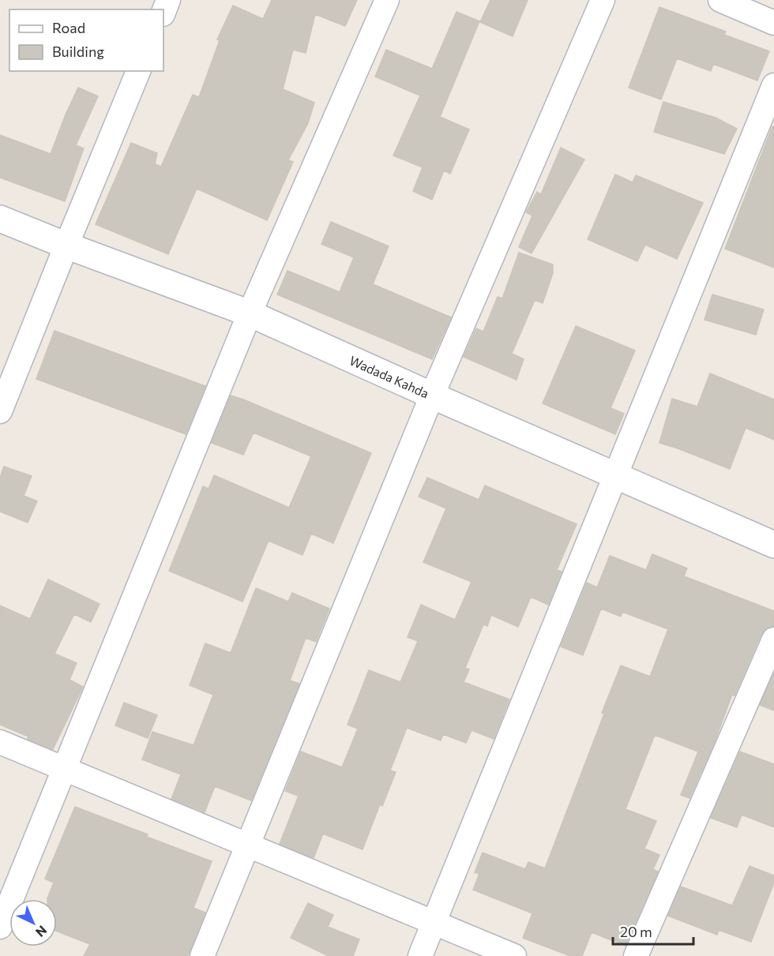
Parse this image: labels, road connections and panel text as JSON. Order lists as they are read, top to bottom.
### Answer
{
  "streets": {
    "main road": ["Wadada Kahda"]
  },
  "legend": ["Road", "Building"],
  "scale_bar": "20 m",
  "north": "bottom right"
}
